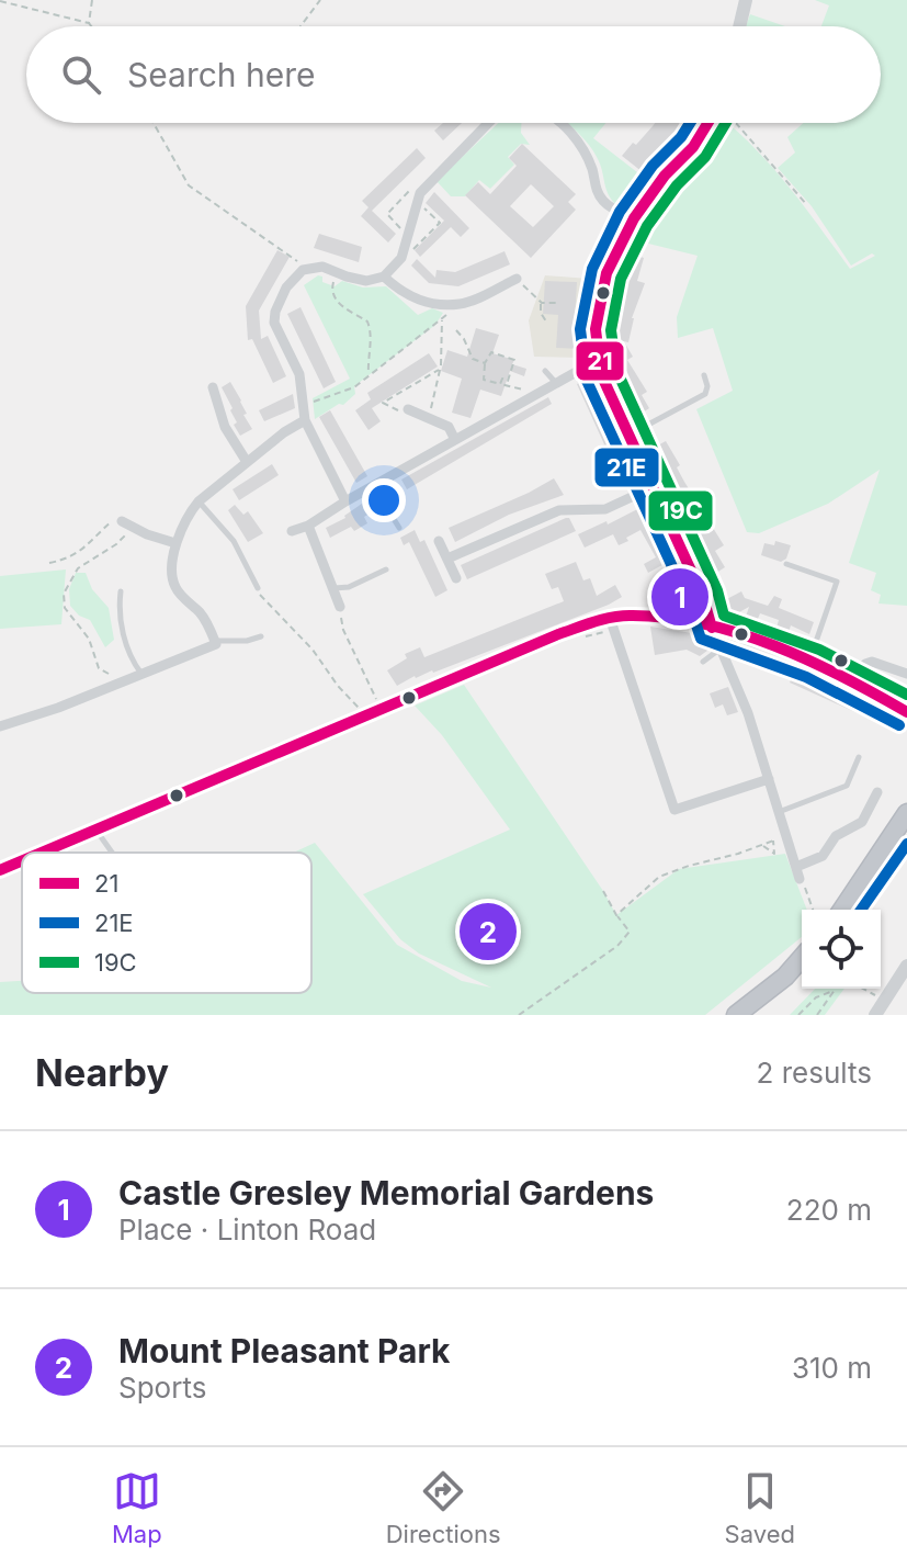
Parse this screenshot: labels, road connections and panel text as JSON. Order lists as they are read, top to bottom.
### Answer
{
  "lines": ["transit line 21", "transit line 21E", "transit line 19C"],
  "legend": ["21", "21E", "19C"],
  "page": {
    "search": "Search here",
    "pins": ["1", "2"],
    "heading": ["Nearby", "2 results"],
    "list": [
      {
        "mark": "1",
        "name": "Castle Gresley Memorial Gardens",
        "note": "Place · Linton Road",
        "value": "220 m"
      },
      {
        "mark": "2",
        "name": "Mount Pleasant Park",
        "note": "Sports",
        "value": "310 m"
      }
    ],
    "nav": ["Map", "Directions", "Saved"]
  }
}
